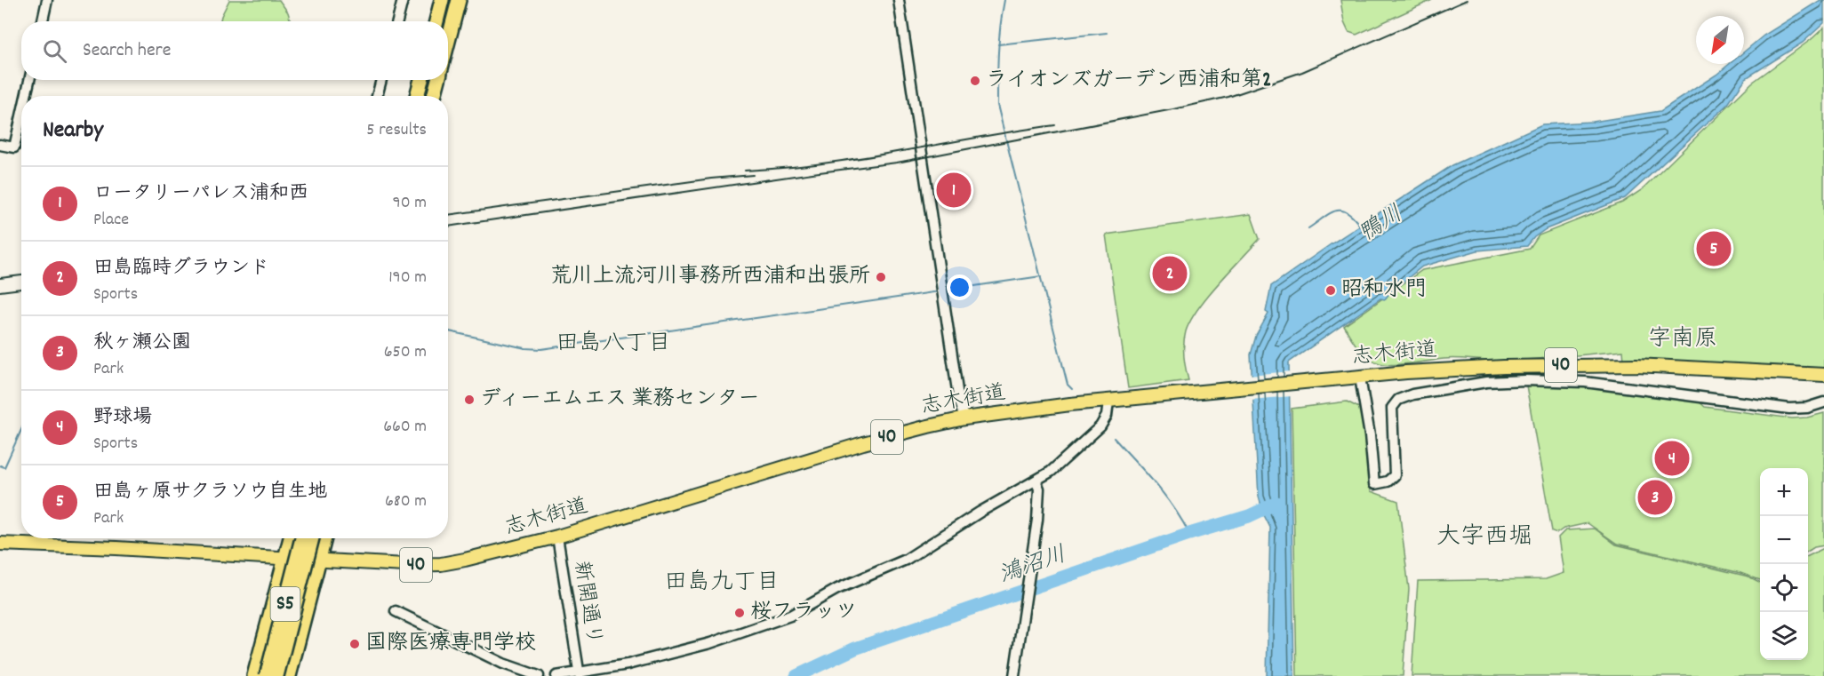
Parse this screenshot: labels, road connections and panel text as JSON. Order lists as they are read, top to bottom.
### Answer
{
  "streets": {
    "highway": ["S5"],
    "main road": ["志木街道", "40"],
    "street": ["新開通り"]
  },
  "crossings": [
    ["志木街道", "新開通り"]
  ],
  "districts": [
    "字南原",
    "田島八丁目",
    "大字西堀",
    "田島九丁目"
  ],
  "water": ["鴨川", "鴻沼川"],
  "places": [
    "ライオンズガーデン西浦和第2",
    "荒川上流河川事務所西浦和出張所",
    "昭和水門",
    "ディーエムエス 業務センター",
    "桜フラッツ",
    "国際医療専門学校"
  ],
  "north": "bottom left",
  "page": {
    "search": "Search here",
    "heading": ["Nearby", "5 results"],
    "list": [
      {
        "mark": "1",
        "name": "ロータリーパレス浦和西",
        "note": "Place",
        "value": "90 m"
      },
      {
        "mark": "2",
        "name": "田島臨時グラウンド",
        "note": "Sports",
        "value": "190 m"
      },
      {
        "mark": "3",
        "name": "秋ヶ瀬公園",
        "note": "Park",
        "value": "650 m"
      },
      {
        "mark": "4",
        "name": "野球場",
        "note": "Sports",
        "value": "660 m"
      },
      {
        "mark": "5",
        "name": "田島ヶ原サクラソウ自生地",
        "note": "Park",
        "value": "680 m"
      }
    ],
    "pins": [
      "1",
      "5",
      "2",
      "4",
      "3"
    ],
    "map_buttons": ["+", "−"]
  }
}
